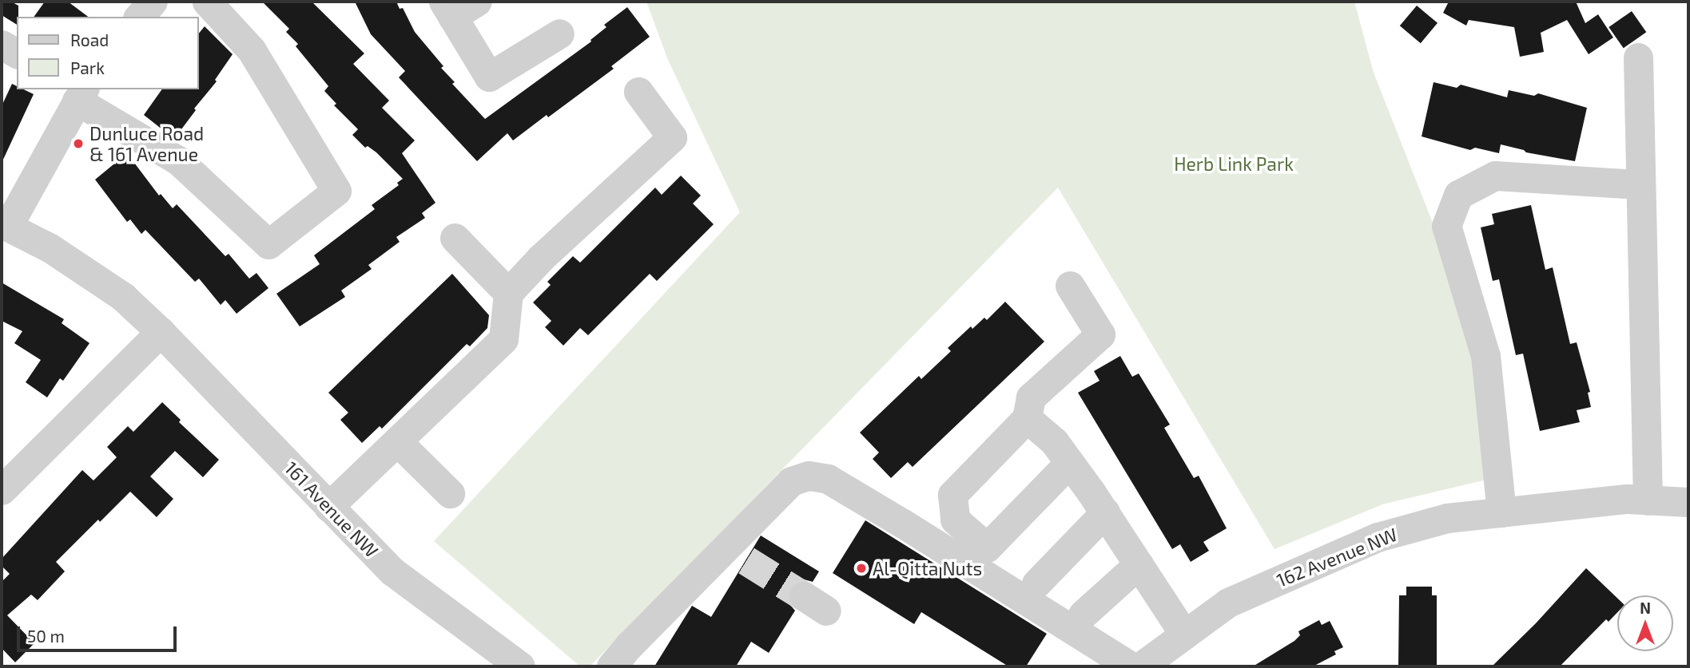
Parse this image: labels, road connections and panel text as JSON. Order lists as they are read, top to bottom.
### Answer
{
  "streets": {
    "street": ["161 Avenue NW", "162 Avenue NW"]
  },
  "parks": ["Herb Link Park"],
  "places": ["Dunluce Road & 161 Avenue", "Al-Qitta Nuts"],
  "legend": ["Road", "Park"],
  "scale_bar": "50 m",
  "north": "top"
}
